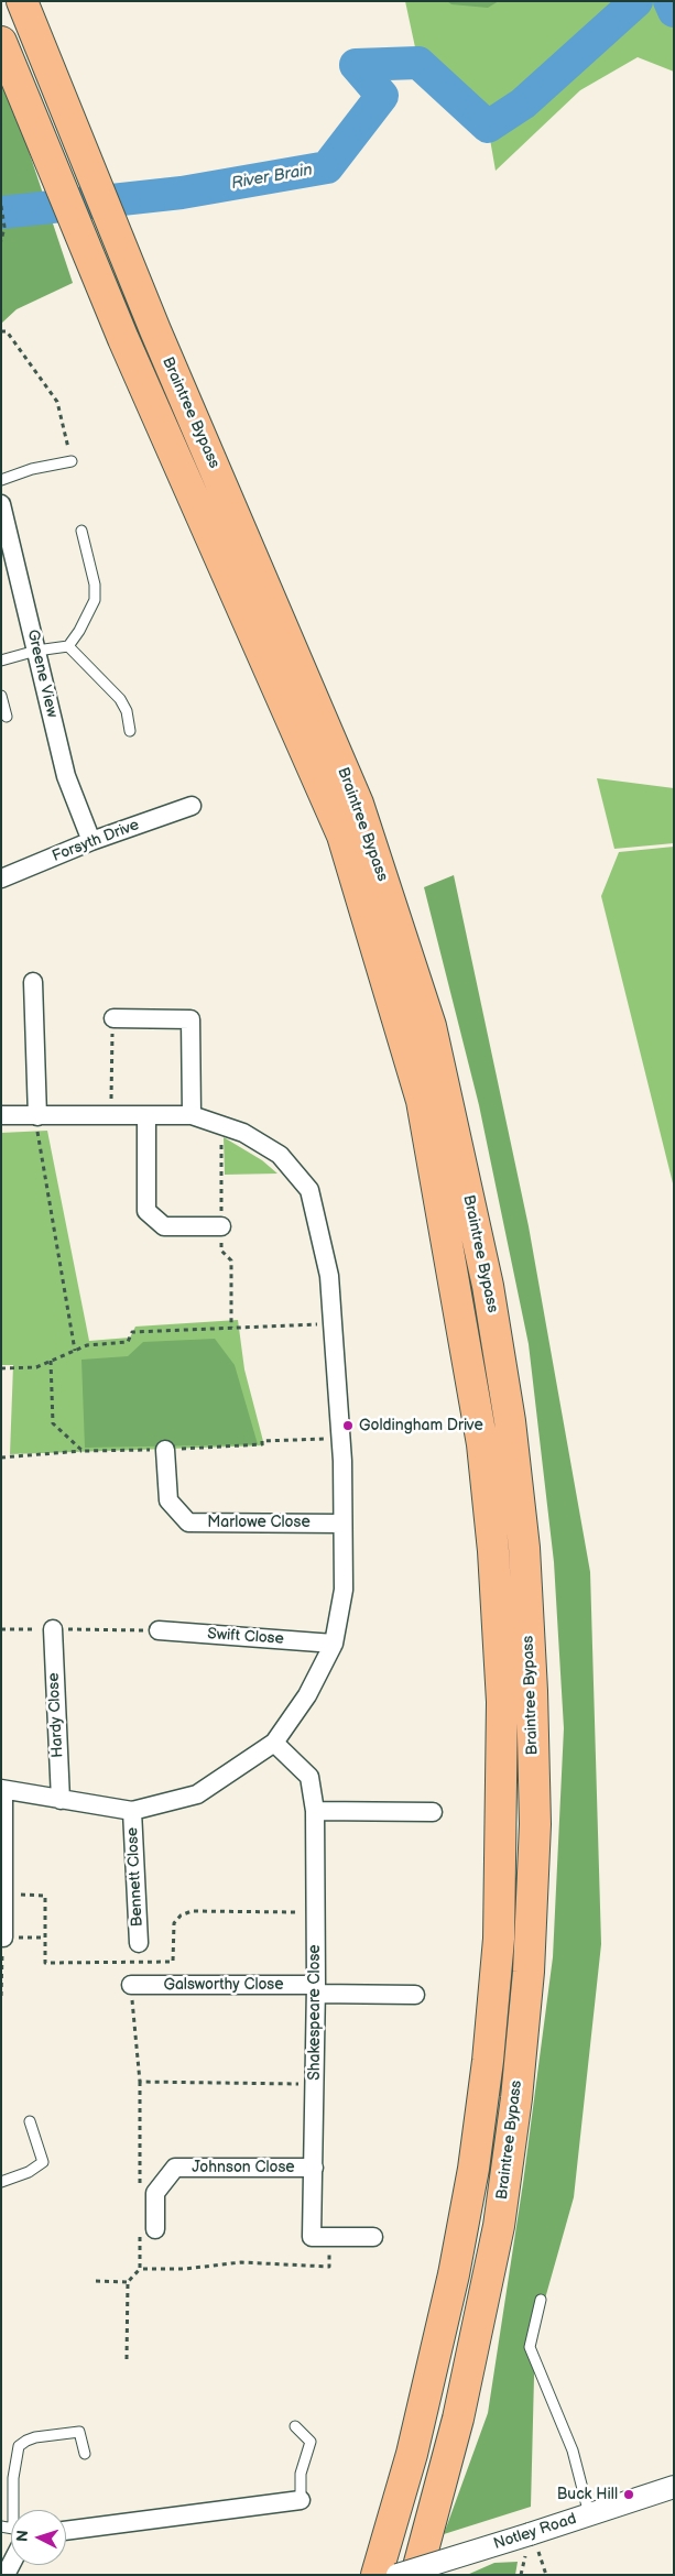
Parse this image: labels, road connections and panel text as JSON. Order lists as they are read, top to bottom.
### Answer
{
  "streets": {
    "highway": ["Braintree Bypass"],
    "street": [
      "Greene View",
      "Forsyth Drive",
      "Marlowe Close",
      "Swift Close",
      "Hardy Close",
      "Bennett Close",
      "Galsworthy Close",
      "Shakespeare Close",
      "Johnson Close",
      "Notley Road"
    ]
  },
  "crossings": [
    ["Greene View", "Forsyth Drive"],
    ["Galsworthy Close", "Shakespeare Close"],
    ["Shakespeare Close", "Johnson Close"]
  ],
  "water": ["River Brain"],
  "places": ["Goldingham Drive", "Buck Hill"],
  "north": "left"
}
